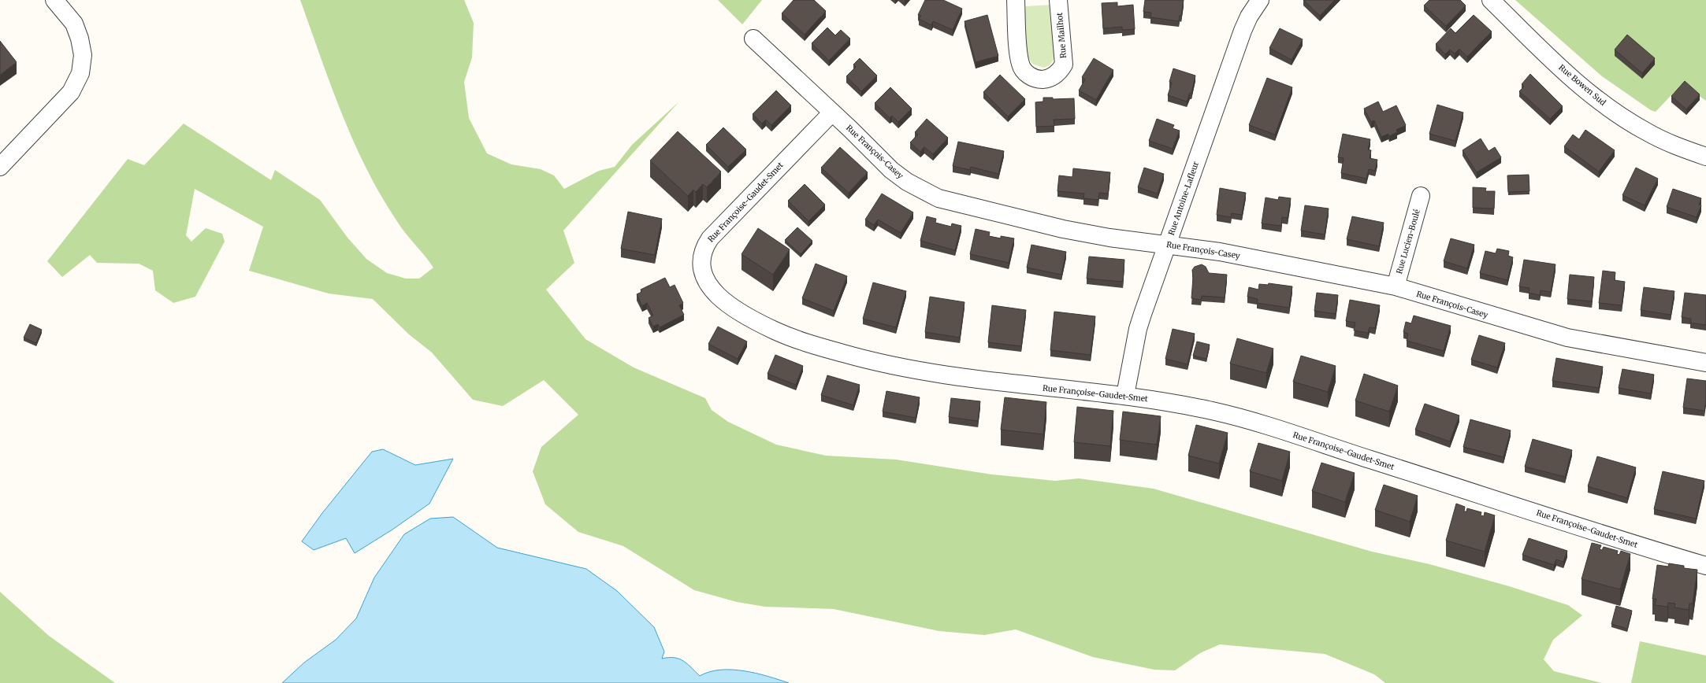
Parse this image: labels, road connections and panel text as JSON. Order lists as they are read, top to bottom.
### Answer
{
  "streets": {
    "street": [
      "Rue Mailhot",
      "Rue Bowen Sud",
      "Rue François-Casey",
      "Rue Antoine-Lafleur",
      "Rue Françoise-Gaudet-Smet",
      "Rue Lucien-Boulé"
    ]
  },
  "crossings": [
    ["Rue François-Casey", "Rue Antoine-Lafleur"],
    ["Rue François-Casey", "Rue Françoise-Gaudet-Smet"],
    ["Rue François-Casey", "Rue Lucien-Boulé"],
    ["Rue Antoine-Lafleur", "Rue Françoise-Gaudet-Smet"]
  ]
}
